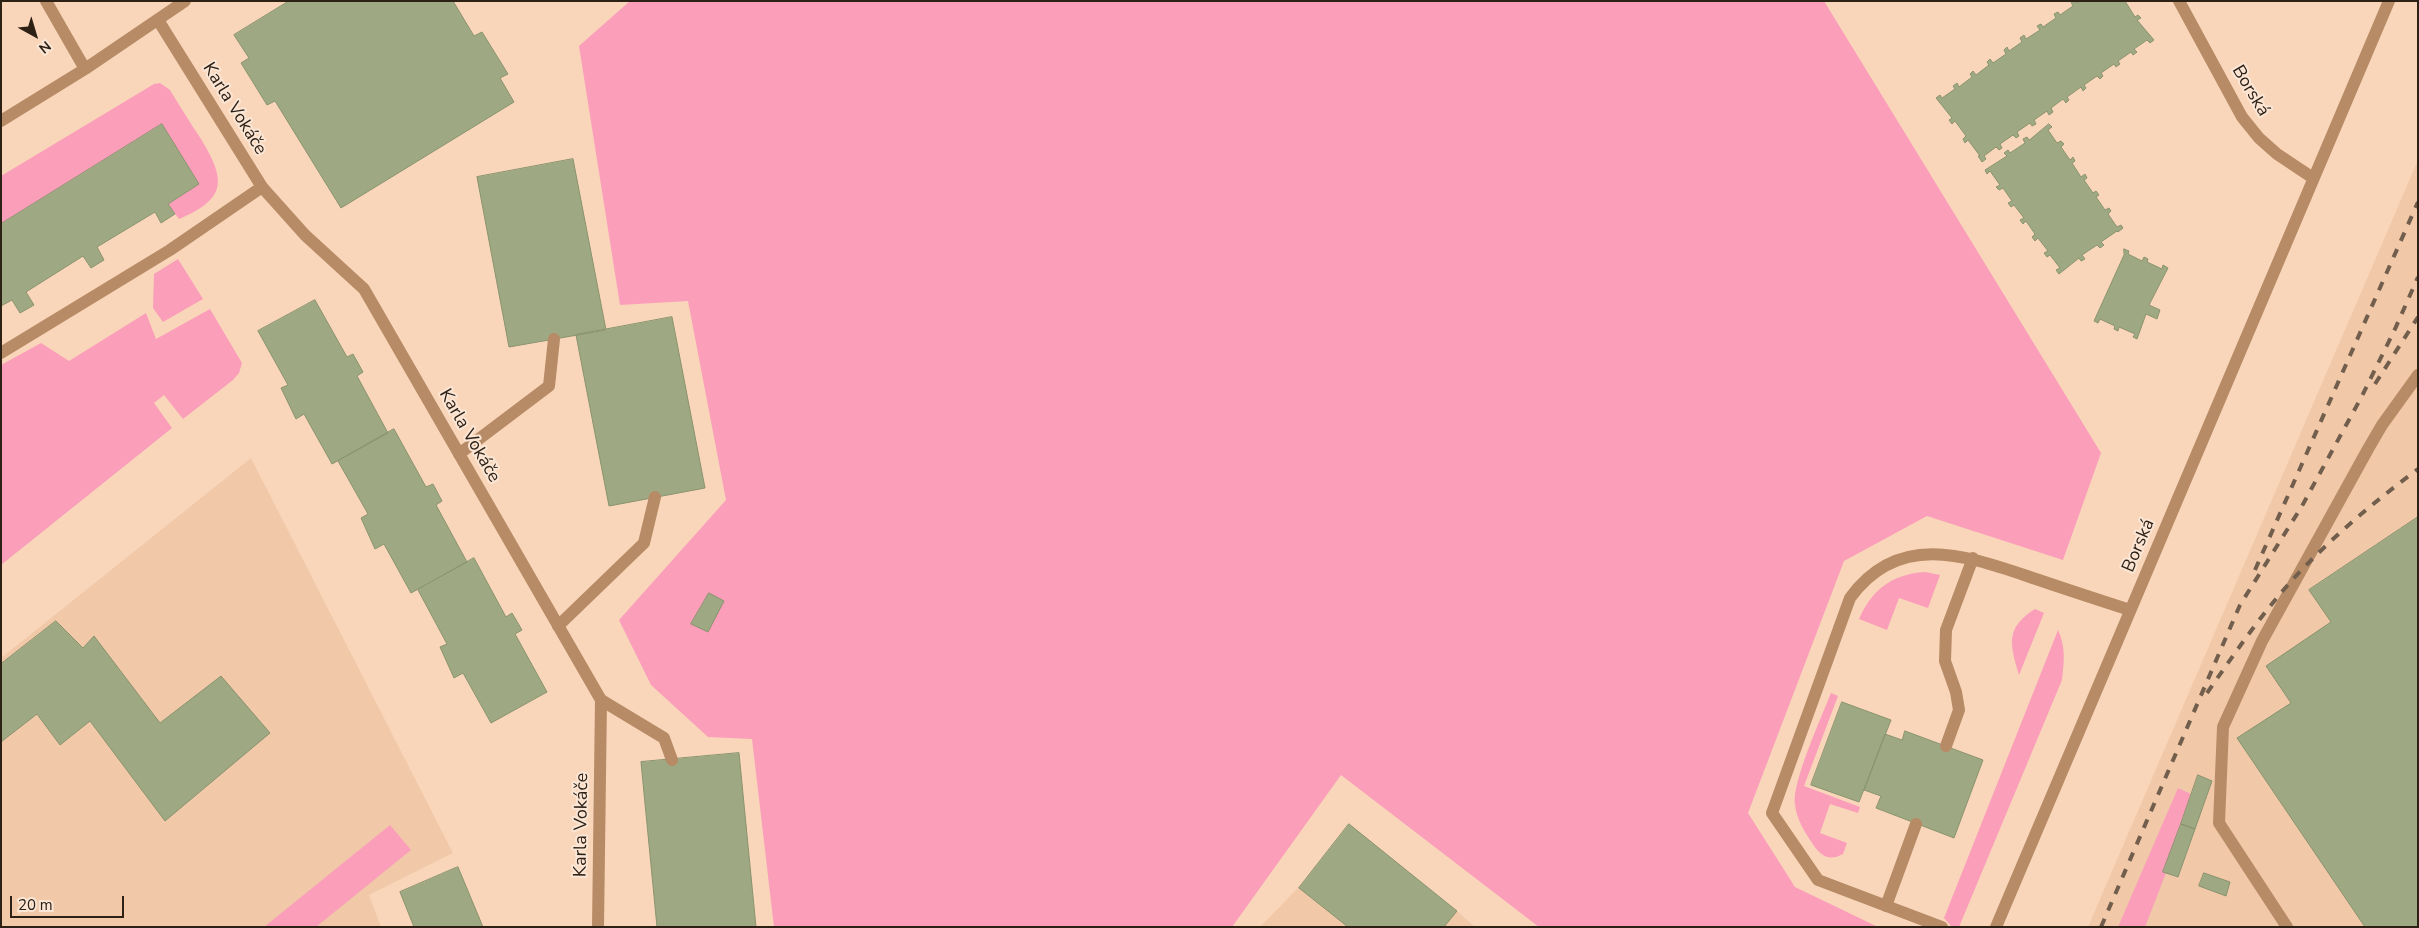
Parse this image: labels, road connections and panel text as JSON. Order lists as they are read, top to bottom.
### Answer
{
  "streets": {
    "street": ["Borská", "Karla Vokáče"]
  },
  "scale_bar": "20 m",
  "north": "bottom right"
}
